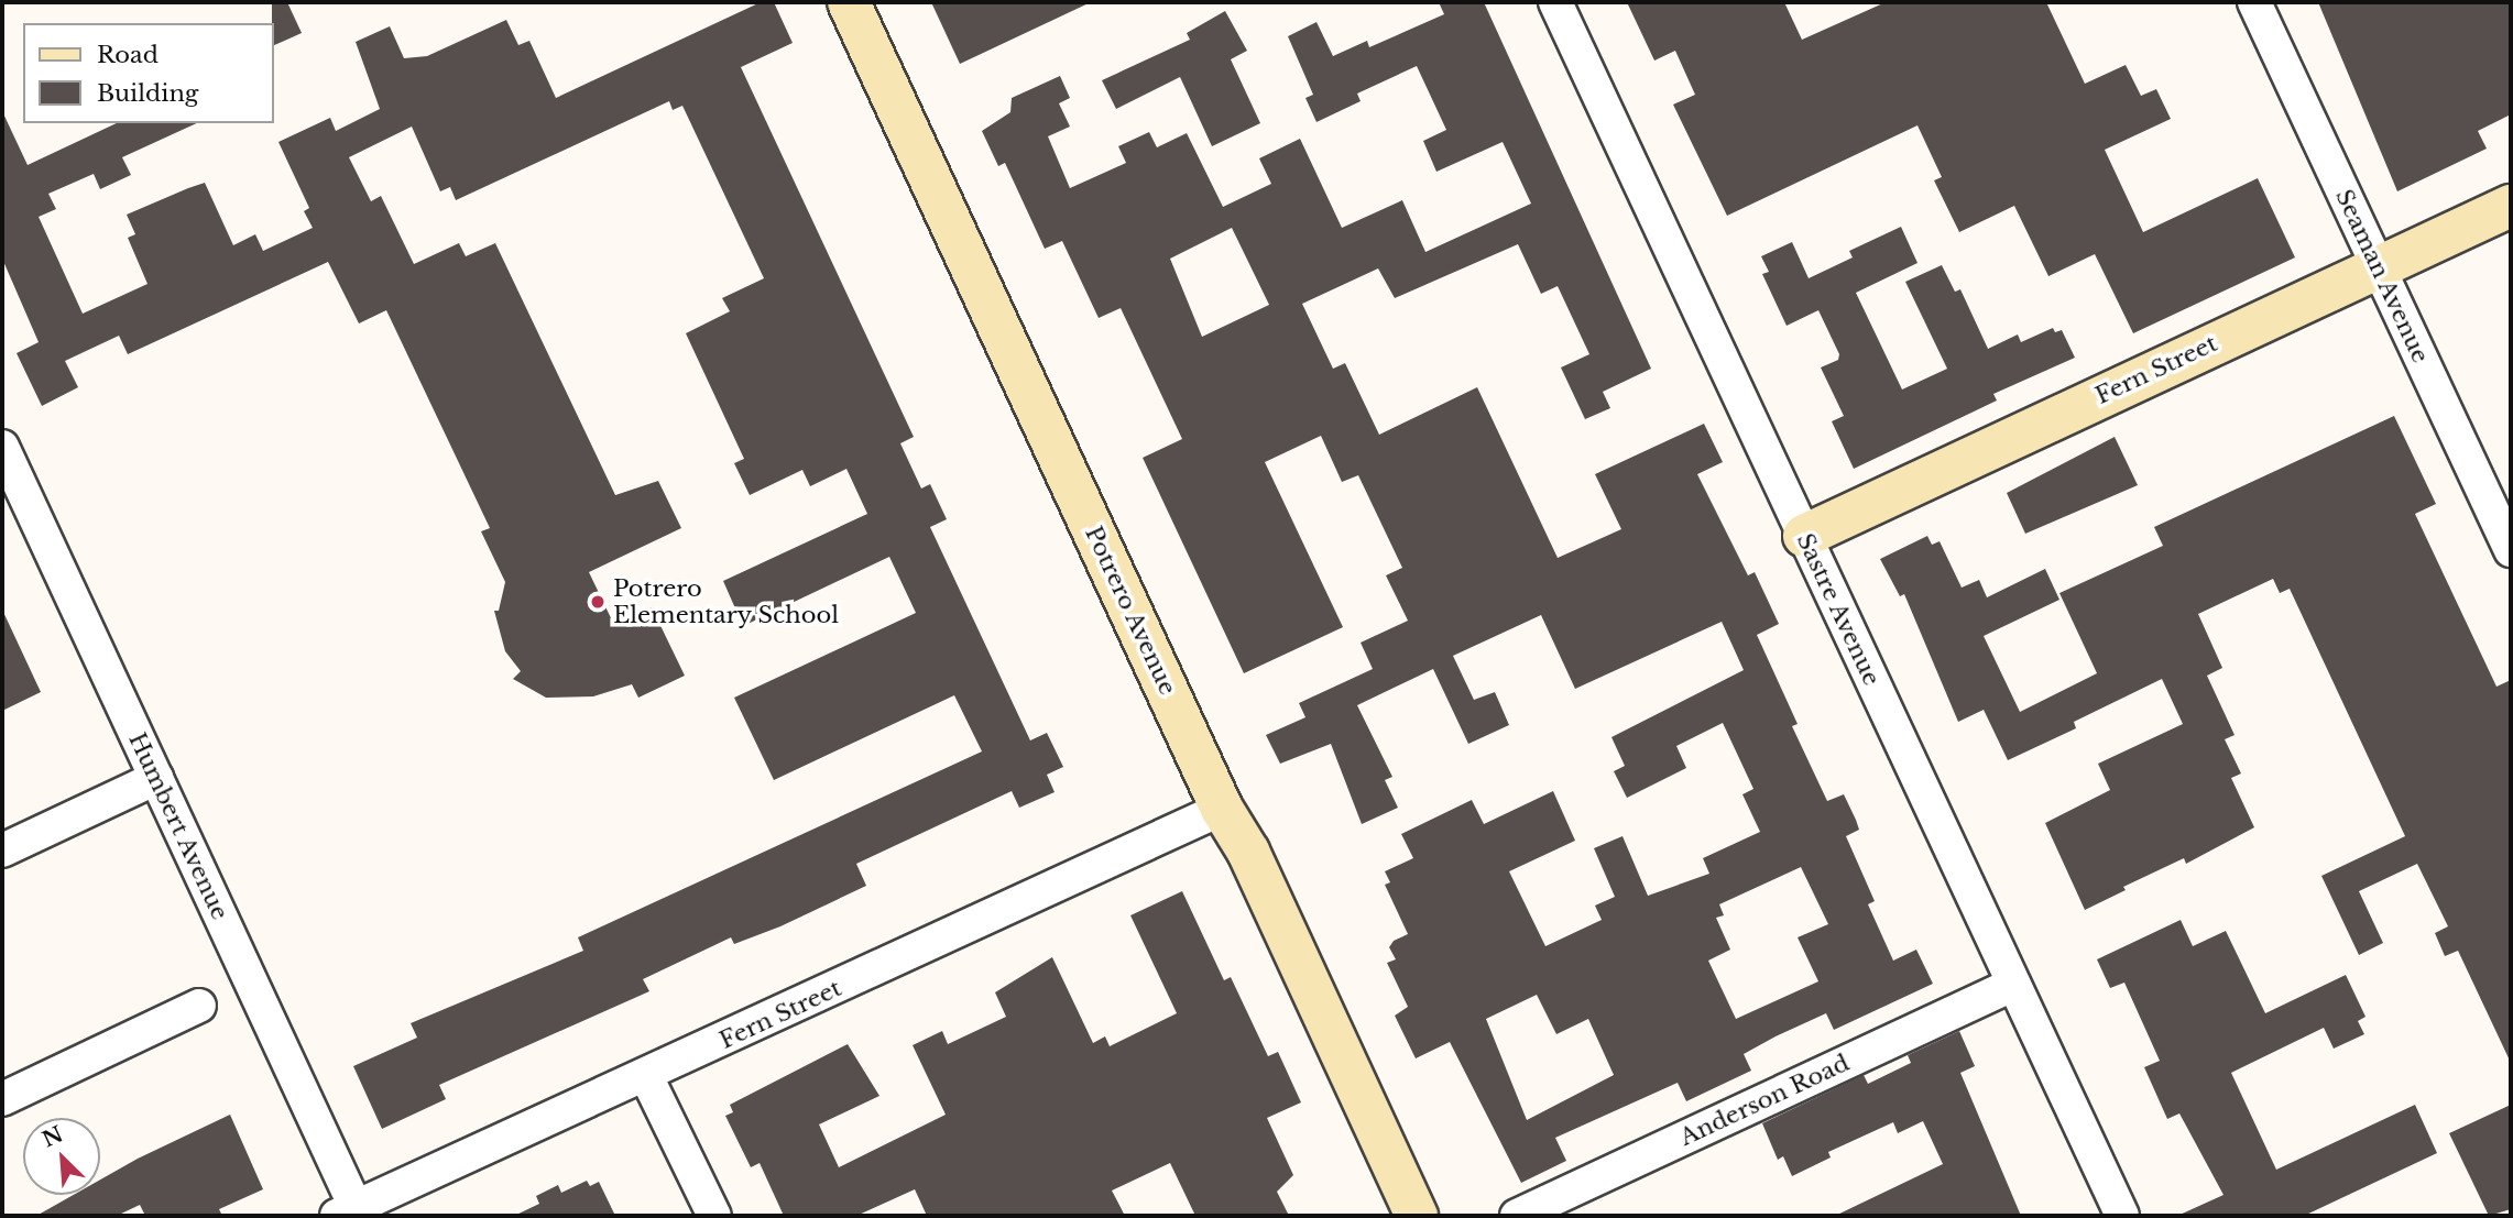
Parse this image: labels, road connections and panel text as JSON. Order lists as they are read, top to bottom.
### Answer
{
  "streets": {
    "street": [
      "Seaman Avenue",
      "Fern Street",
      "Sastre Avenue",
      "Potrero Avenue",
      "Humbert Avenue",
      "Anderson Road"
    ]
  },
  "crossings": [
    ["Seaman Avenue", "Fern Street"],
    ["Fern Street", "Sastre Avenue"],
    ["Fern Street", "Potrero Avenue"],
    ["Fern Street", "Humbert Avenue"],
    ["Sastre Avenue", "Anderson Road"]
  ],
  "places": ["Potrero Elementary School"],
  "legend": ["Road", "Building"],
  "north": "top left"
}
